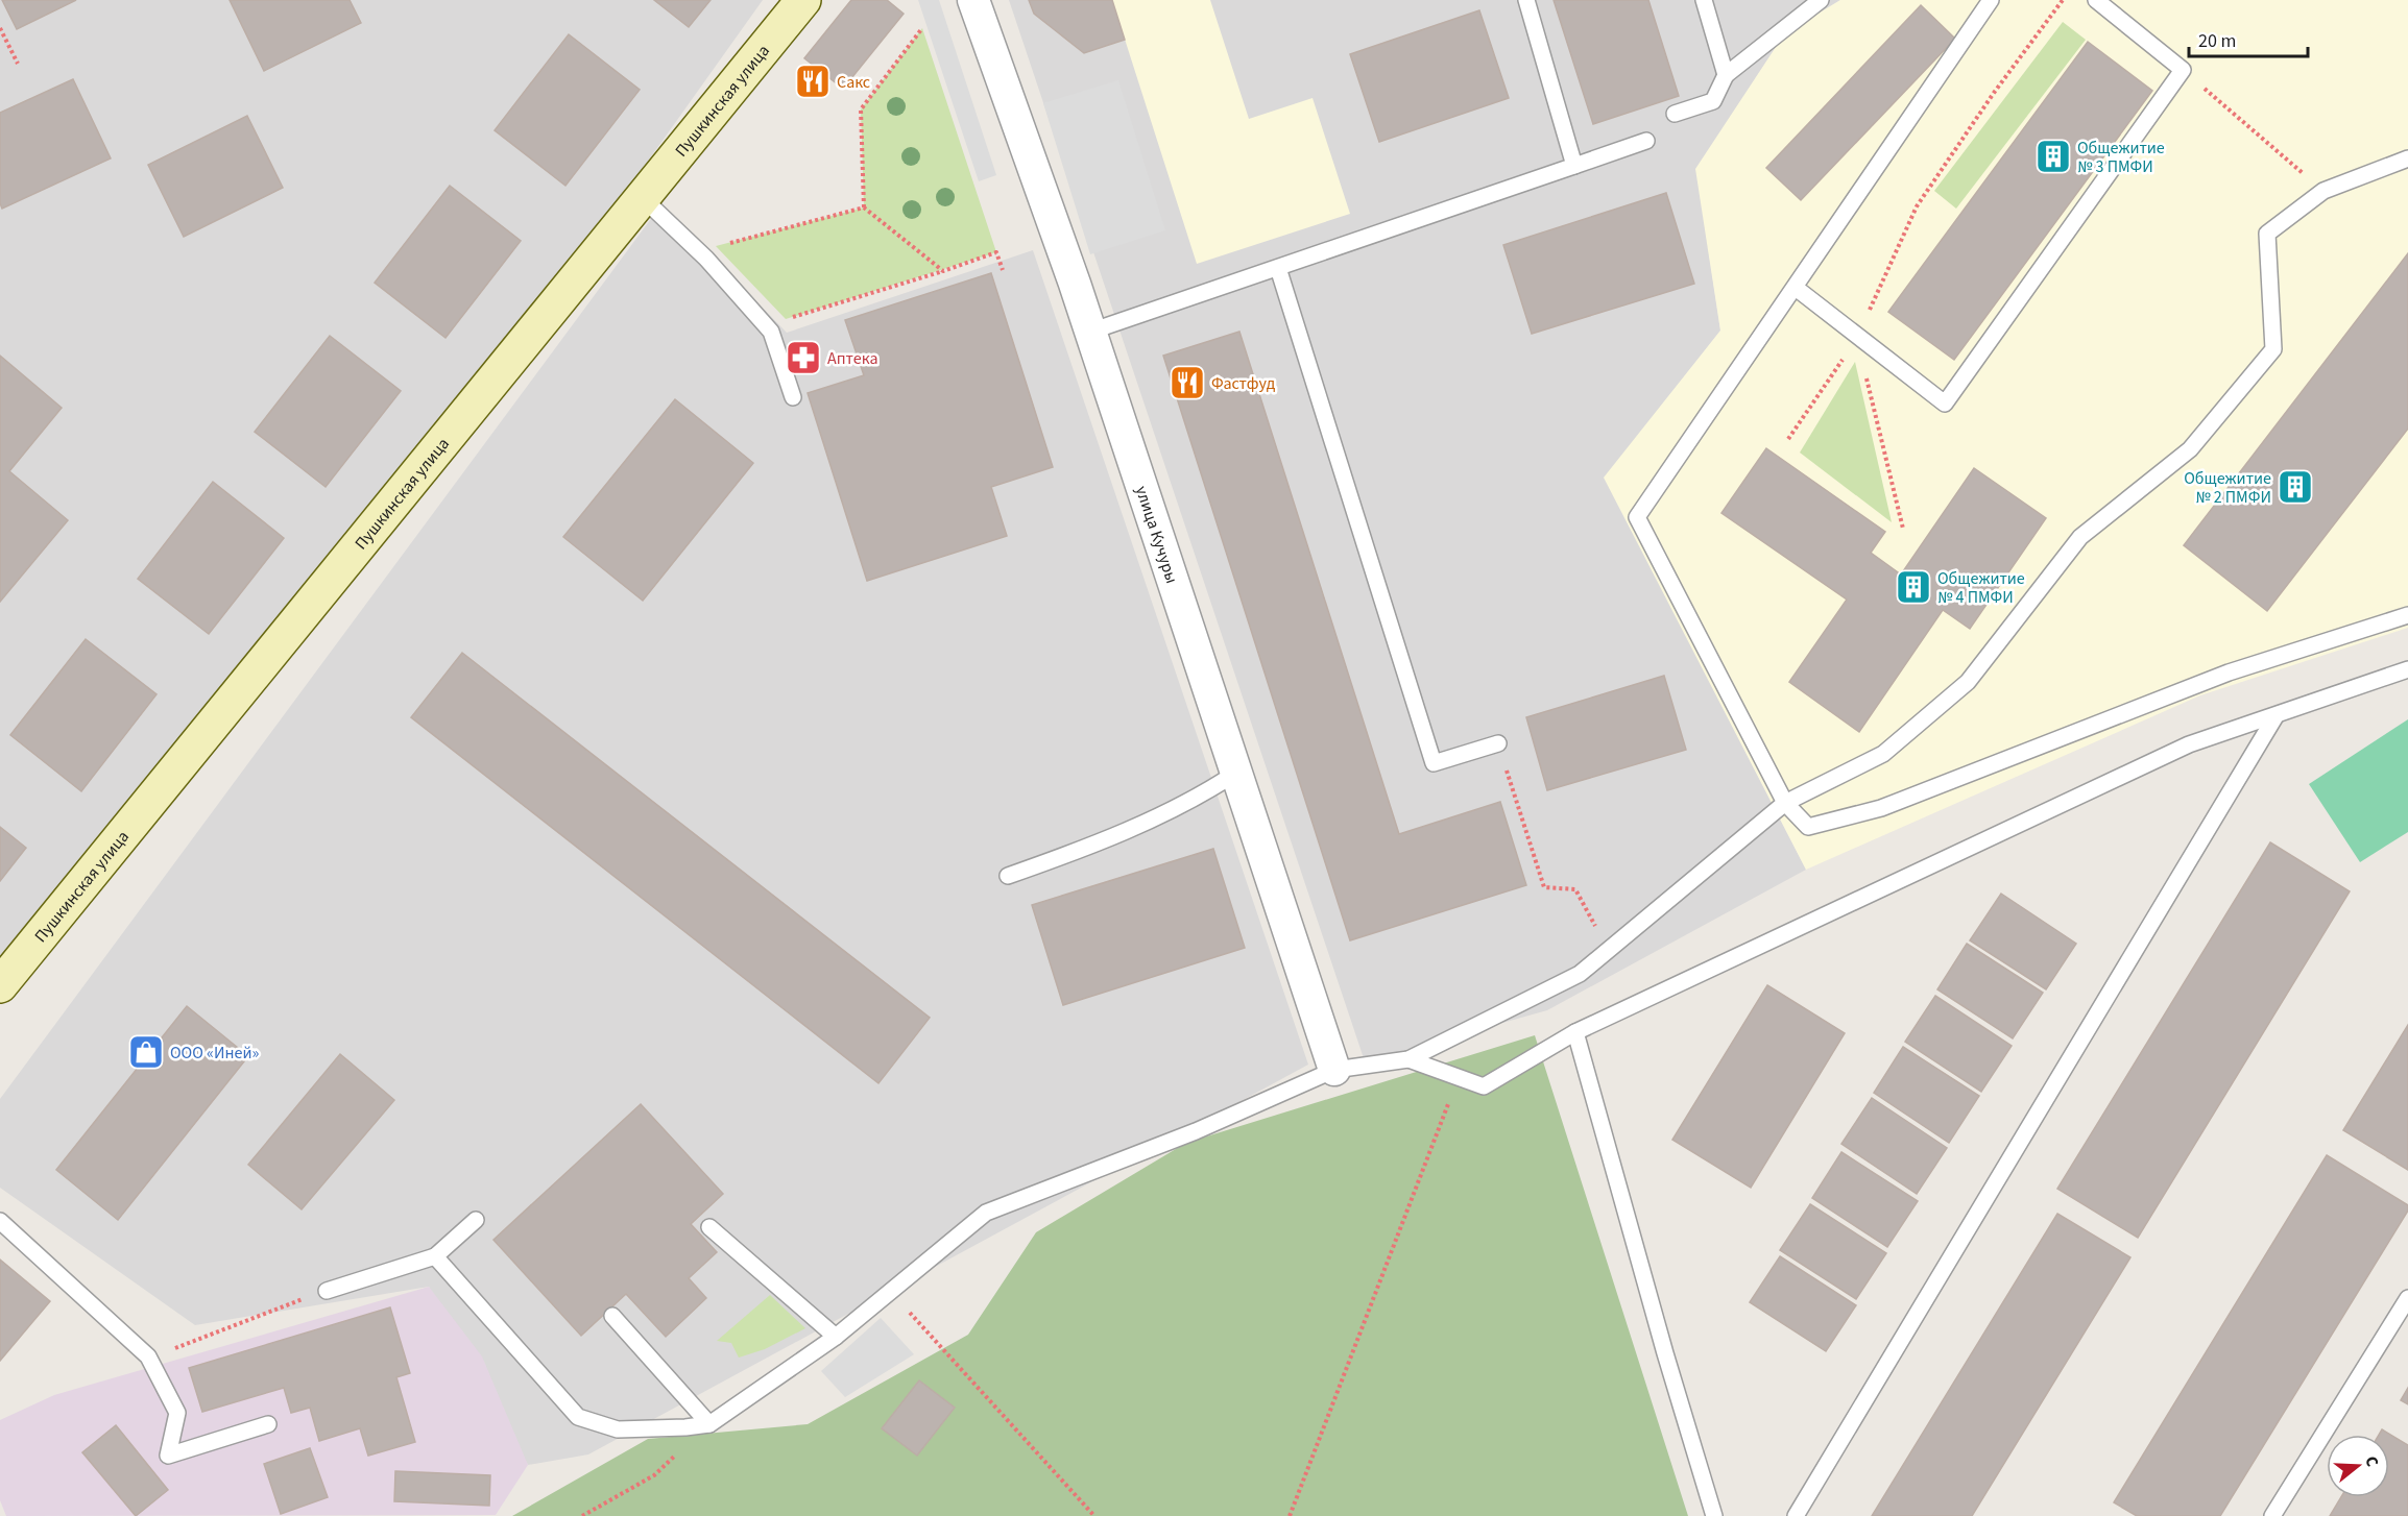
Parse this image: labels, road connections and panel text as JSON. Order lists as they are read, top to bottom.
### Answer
{
  "streets": {
    "street": ["Пушкинская улица", "улица Кучуры"]
  },
  "places": {
    "restaurant": ["Сакс", "Фастфуд"],
    "building": ["Общежитие № 3 ПМФИ", "Общежитие № 2 ПМФИ", "Общежитие № 4 ПМФИ"],
    "pharmacy": ["Аптека"],
    "shop": ["ООО «Иней»"]
  },
  "scale_bar": "20 m",
  "north": "right"
}
